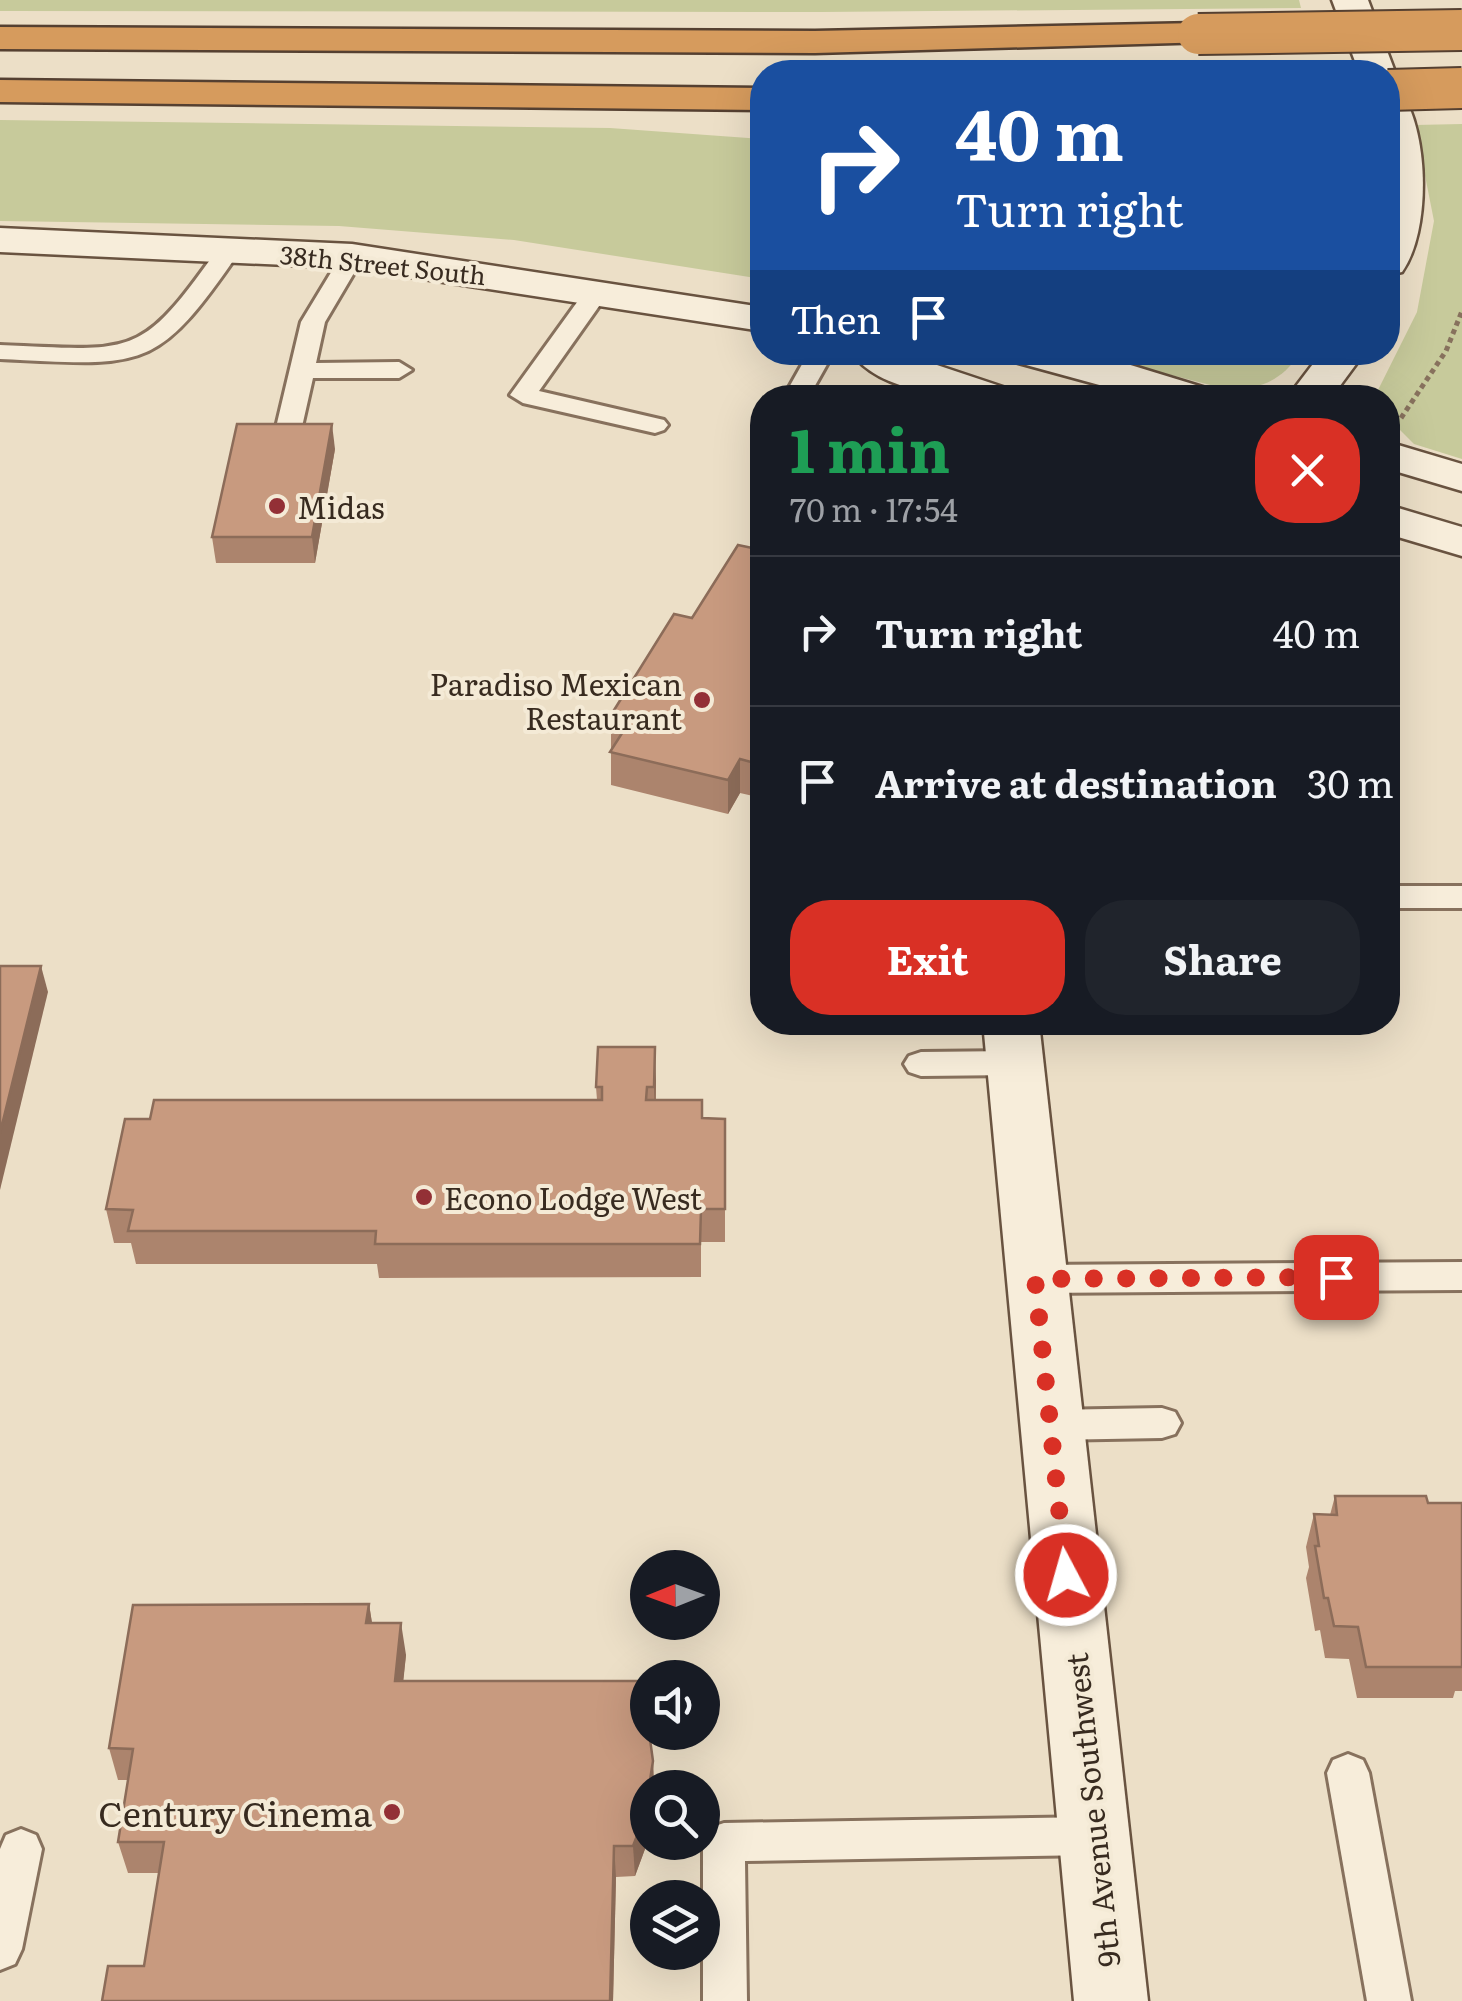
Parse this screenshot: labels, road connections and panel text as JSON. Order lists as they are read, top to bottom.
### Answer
{
  "streets": {
    "street": ["38th Street South", "9th Avenue Southwest"]
  },
  "places": [
    "Midas",
    "Paradiso Mexican Restaurant",
    "Econo Lodge West",
    "Century Cinema"
  ],
  "north": "left",
  "page": {
    "turn": ["40 m", "Turn right"],
    "then": "Then",
    "heading": ["1 min", "70 m · 17:54"],
    "list": [
      {
        "name": "Turn right",
        "value": "40 m"
      },
      {
        "name": "Arrive at destination",
        "value": "30 m"
      }
    ],
    "buttons": ["Exit", "Share"]
  }
}
